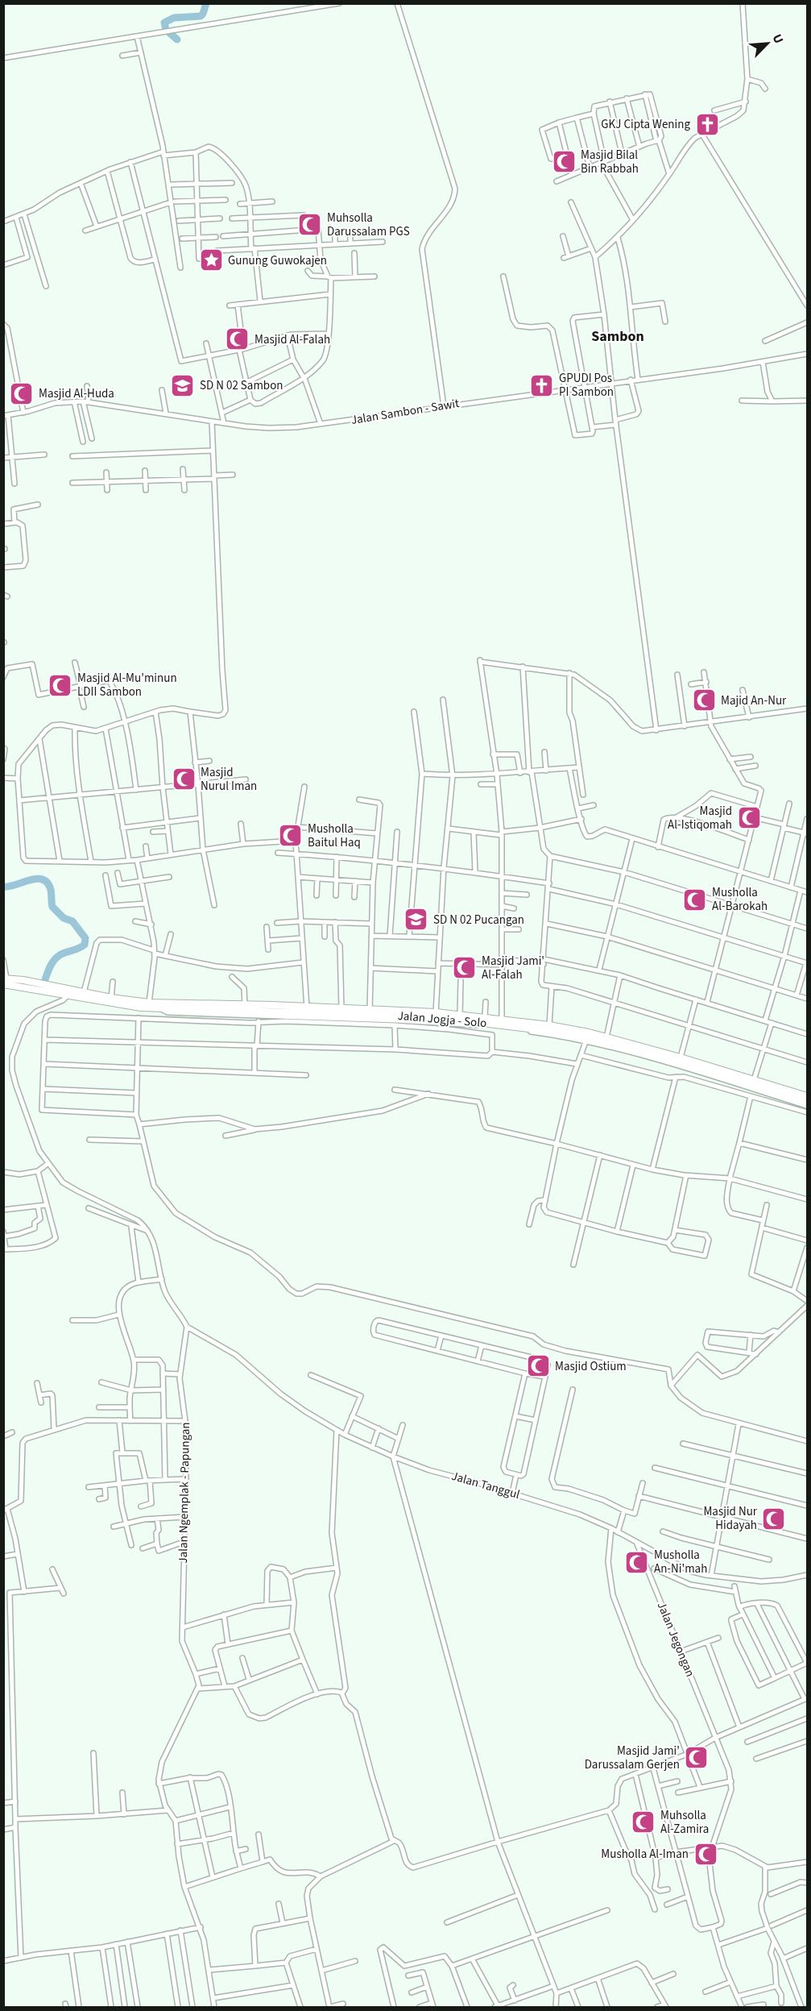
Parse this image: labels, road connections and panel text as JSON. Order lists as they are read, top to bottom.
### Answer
{
  "streets": {
    "highway": ["Jalan Jogja - Solo"],
    "street": [
      "Jalan Sambon - Sawit",
      "Jalan Tanggul",
      "Jalan Ngemplak - Papungan",
      "Jalan Jegongan"
    ]
  },
  "crossings": [
    ["Jalan Tanggul", "Jalan Ngemplak - Papungan"],
    ["Jalan Tanggul", "Jalan Jegongan"]
  ],
  "districts": ["Sambon"],
  "places": {
    "church": ["GKJ Cipta Wening", "GPUDI Pos PI Sambon"],
    "mosque": [
      "Masjid Bilal Bin Rabbah",
      "Muhsolla Darussalam PGS",
      "Masjid Al-Falah",
      "Masjid Al-Huda",
      "Masjid Al-Mu'minun LDII Sambon",
      "Majid An-Nur",
      "Masjid Nurul Iman",
      "Masjid Al-Istiqomah",
      "Musholla Baitul Haq",
      "Musholla Al-Barokah",
      "Masjid Jami' Al-Falah",
      "Masjid Ostium",
      "Masjid Nur Hidayah",
      "Musholla An-Ni'mah",
      "Masjid Jami' Darussalam Gerjen",
      "Muhsolla Al-Zamira",
      "Musholla Al-Iman"
    ],
    "place": ["Gunung Guwokajen"],
    "school or university": ["SD N 02 Sambon", "SD N 02 Pucangan"]
  },
  "north": "top right"
}
